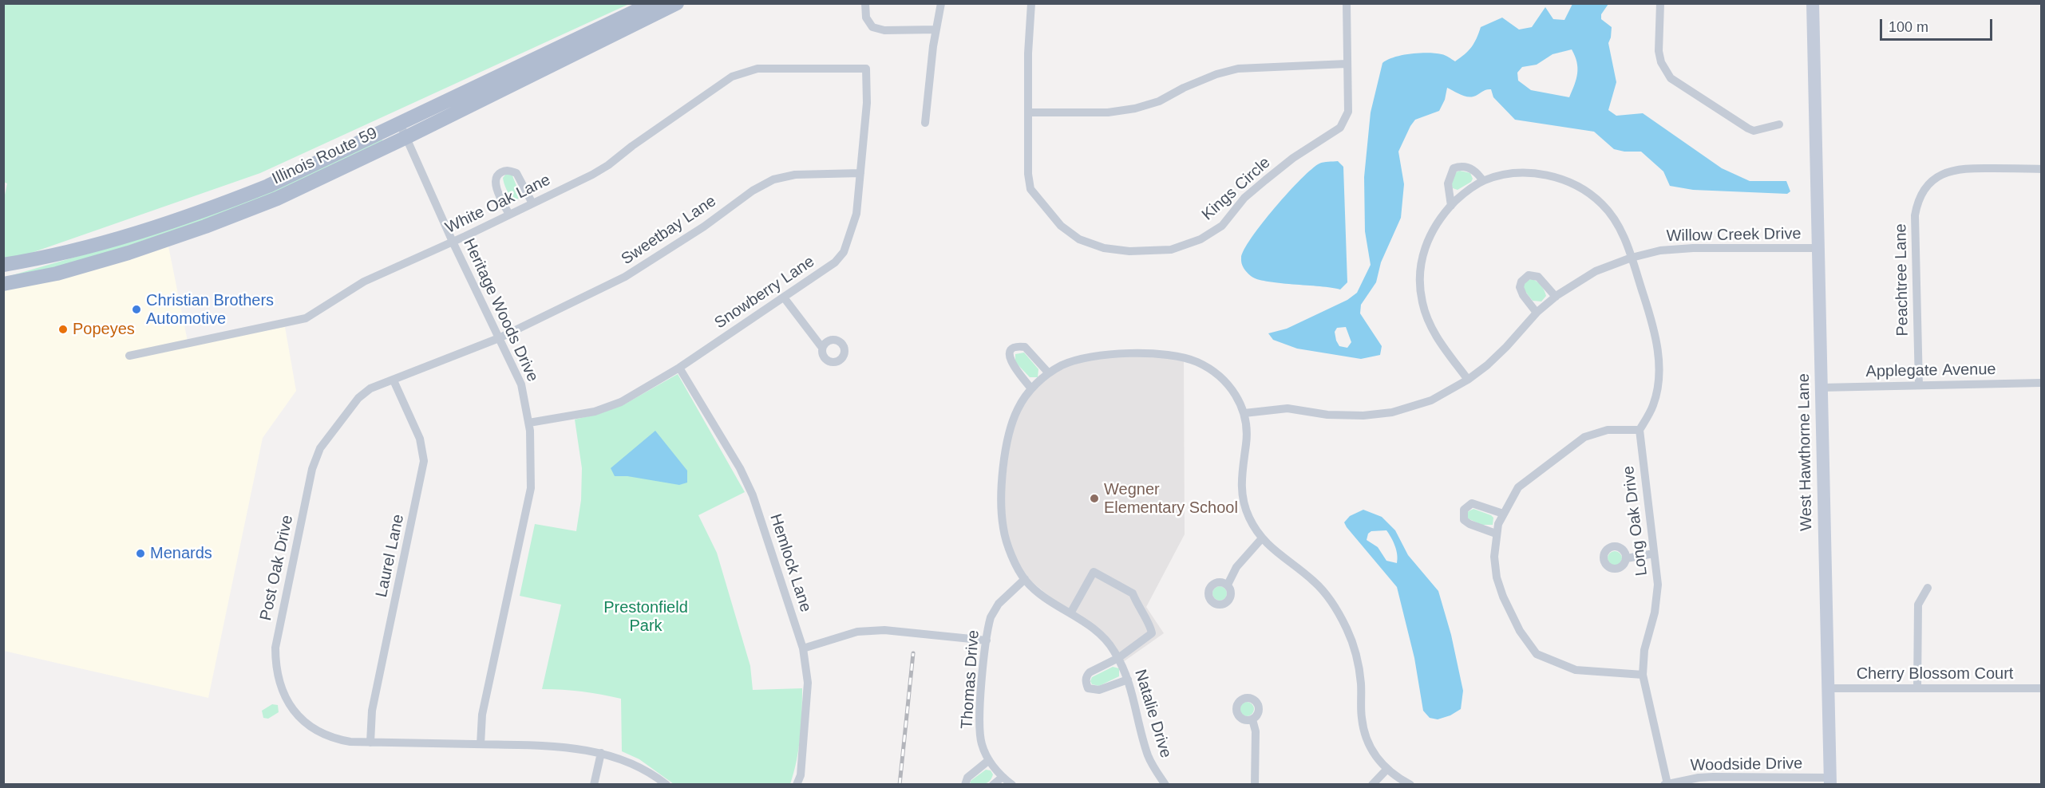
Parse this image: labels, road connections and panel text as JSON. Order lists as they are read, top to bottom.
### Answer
{
  "streets": {
    "main road": ["Illinois Route 59"],
    "street": [
      "Kings Circle",
      "White Oak Lane",
      "Sweetbay Lane",
      "Willow Creek Drive",
      "Peachtree Lane",
      "Snowberry Lane",
      "Heritage Woods Drive",
      "Applegate Avenue",
      "West Hawthorne Lane",
      "Long Oak Drive",
      "Laurel Lane",
      "Hemlock Lane",
      "Post Oak Drive",
      "Cherry Blossom Court",
      "Thomas Drive",
      "Natalie Drive",
      "Woodside Drive"
    ]
  },
  "crossings": [
    ["Illinois Route 59", "Heritage Woods Drive"],
    ["White Oak Lane", "Snowberry Lane"],
    ["White Oak Lane", "Heritage Woods Drive"],
    ["Sweetbay Lane", "Snowberry Lane"],
    ["Sweetbay Lane", "Heritage Woods Drive"],
    ["Sweetbay Lane", "Post Oak Drive"],
    ["Willow Creek Drive", "West Hawthorne Lane"],
    ["Peachtree Lane", "Applegate Avenue"],
    ["Snowberry Lane", "Heritage Woods Drive"],
    ["Snowberry Lane", "Hemlock Lane"],
    ["Heritage Woods Drive", "Post Oak Drive"],
    ["Applegate Avenue", "West Hawthorne Lane"],
    ["West Hawthorne Lane", "Cherry Blossom Court"],
    ["West Hawthorne Lane", "Woodside Drive"],
    ["Long Oak Drive", "Woodside Drive"],
    ["Laurel Lane", "Post Oak Drive"],
    ["Thomas Drive", "Natalie Drive"]
  ],
  "parks": ["Prestonfield Park"],
  "places": [
    "Christian Brothers Automotive",
    "Popeyes",
    "Wegner Elementary School",
    "Menards"
  ],
  "scale_bar": "100 m"
}
